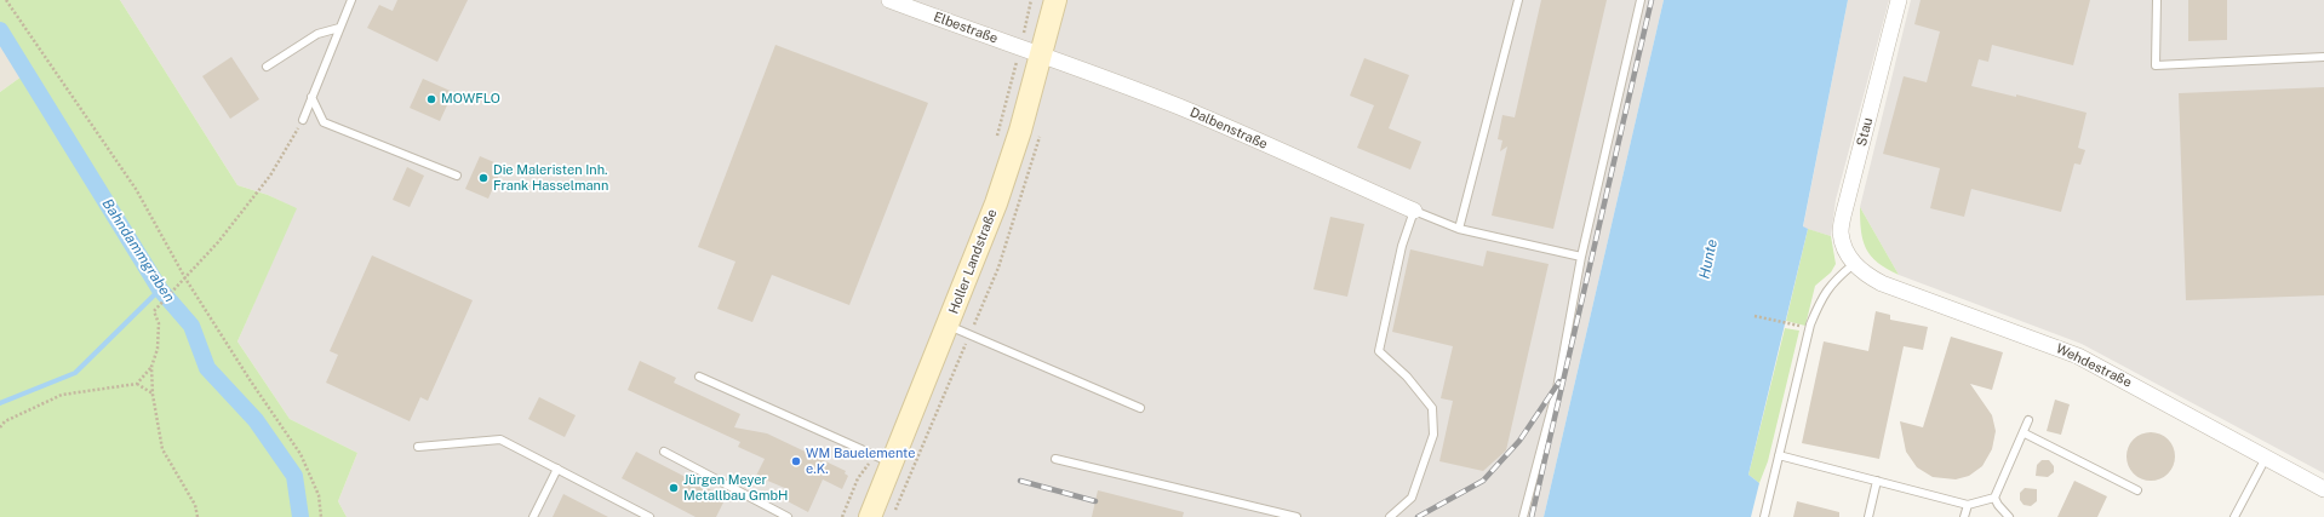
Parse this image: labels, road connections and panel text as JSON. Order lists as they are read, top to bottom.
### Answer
{
  "streets": {
    "main road": ["Holler Landstraße"],
    "street": [
      "Elbestraße",
      "Dalbenstraße",
      "Stau",
      "Wehdestraße"
    ]
  },
  "crossings": [
    ["Elbestraße", "Dalbenstraße"],
    ["Elbestraße", "Holler Landstraße"],
    ["Dalbenstraße", "Holler Landstraße"],
    ["Stau", "Wehdestraße"]
  ],
  "water": ["Bahndammgraben", "Hunte"],
  "places": [
    "MOWFLO",
    "Die Maleristen Inh. Frank Hasselmann",
    "WM Bauelemente e.K.",
    "Jürgen Meyer Metallbau GmbH"
  ]
}
